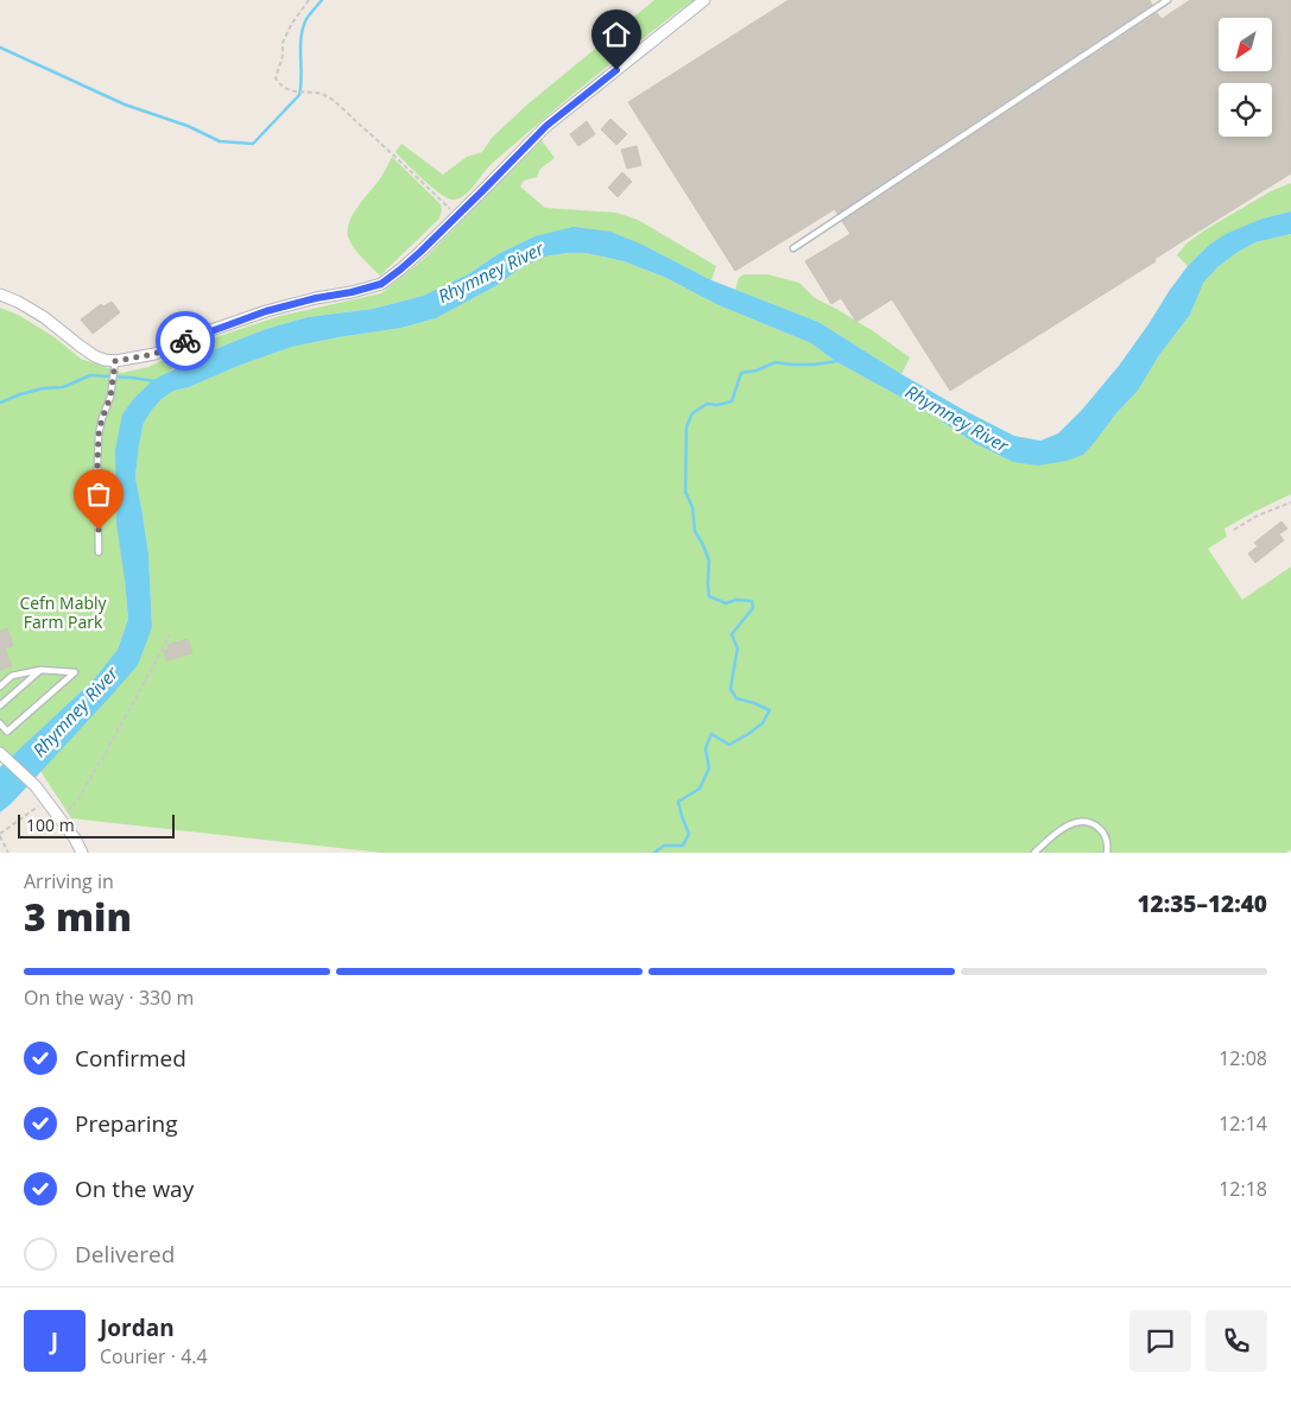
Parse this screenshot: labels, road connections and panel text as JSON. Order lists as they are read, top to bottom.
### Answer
{
  "water": ["Rhymney River"],
  "parks": ["Cefn Mably Farm Park"],
  "scale_bar": "100 m",
  "north": "bottom left",
  "page": {
    "scale": "100 m",
    "heading": ["3 min", "Arriving in", "12:35–12:40"],
    "panel": ["Jordan", "Courier · 4.4"],
    "bar": "On the way · 330 m",
    "list": [
      ["Confirmed", "12:08"],
      ["Preparing", "12:14"],
      ["On the way", "12:18"],
      "Delivered"
    ],
    "round": "J"
  }
}
